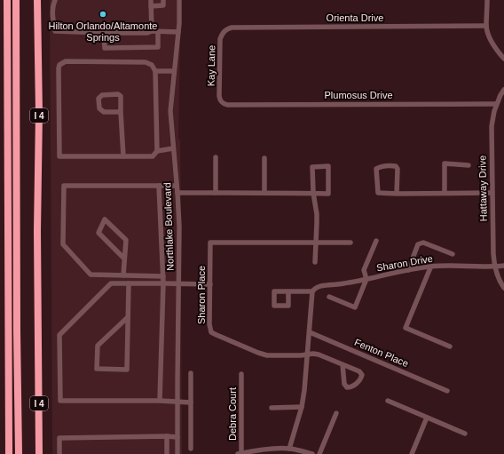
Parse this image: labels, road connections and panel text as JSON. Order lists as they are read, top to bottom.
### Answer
{
  "streets": {
    "highway": ["I 4"],
    "street": [
      "Orienta Drive",
      "Kay Lane",
      "Plumosus Drive",
      "Hattaway Drive",
      "Northlake Boulevard",
      "Sharon Drive",
      "Sharon Place",
      "Fenton Place",
      "Debra Court"
    ]
  },
  "crossings": [
    ["Orienta Drive", "Kay Lane"],
    ["Kay Lane", "Plumosus Drive"],
    ["Plumosus Drive", "Hattaway Drive"],
    ["Hattaway Drive", "Sharon Drive"]
  ],
  "places": ["Hilton Orlando/Altamonte Springs"]
}
